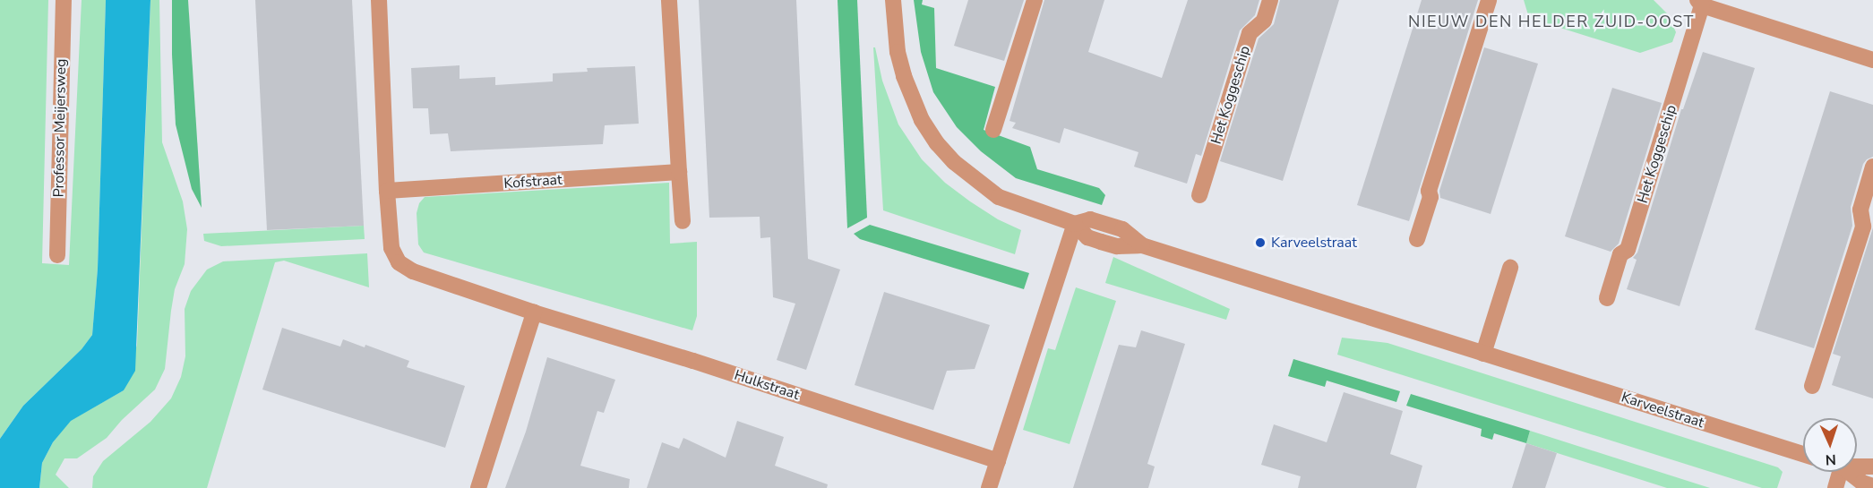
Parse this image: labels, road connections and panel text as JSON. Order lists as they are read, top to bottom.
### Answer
{
  "streets": {
    "street": [
      "Het Koggeschip",
      "Professor Meijersweg",
      "Kofstraat",
      "Hulkstraat",
      "Karveelstraat"
    ]
  },
  "crossings": [
    ["Kofstraat", "Hulkstraat"]
  ],
  "districts": ["NIEUW DEN HELDER ZUID-OOST"],
  "places": ["Karveelstraat"],
  "north": "bottom"
}
